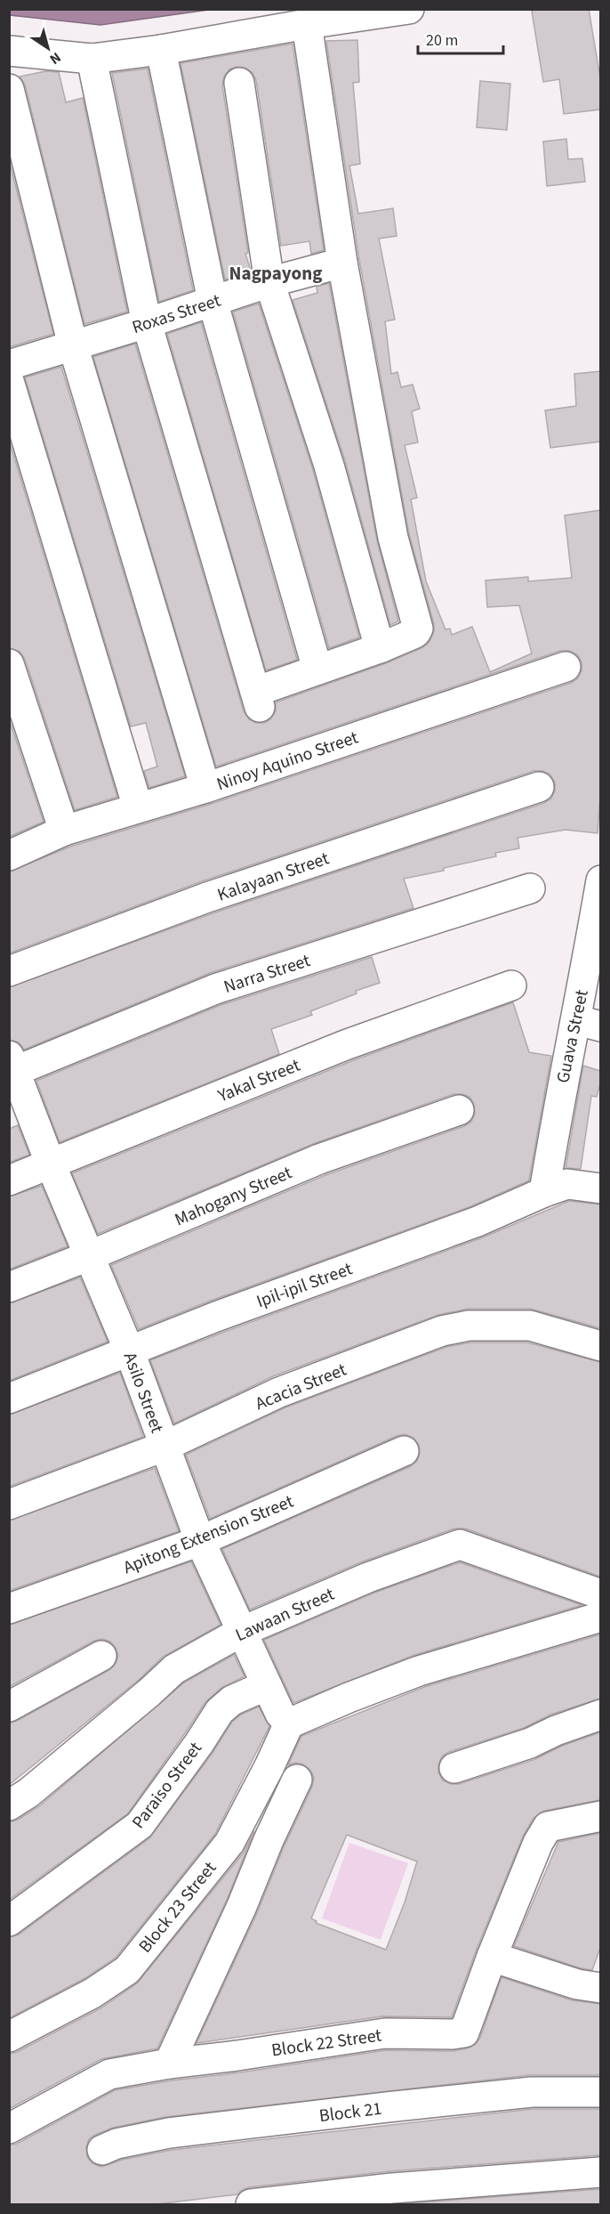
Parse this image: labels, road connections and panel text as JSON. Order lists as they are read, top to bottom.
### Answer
{
  "streets": {
    "street": [
      "Roxas Street",
      "Ninoy Aquino Street",
      "Kalayaan Street",
      "Narra Street",
      "Guava Street",
      "Yakal Street",
      "Mahogany Street",
      "Ipil-ipil Street",
      "Acacia Street",
      "Asilo Street",
      "Apitong Extension Street",
      "Lawaan Street",
      "Paraiso Street",
      "Block 23 Street",
      "Block 22 Street",
      "Block 21"
    ]
  },
  "crossings": [
    ["Narra Street", "Asilo Street"],
    ["Guava Street", "Ipil-ipil Street"],
    ["Yakal Street", "Asilo Street"],
    ["Mahogany Street", "Asilo Street"],
    ["Ipil-ipil Street", "Asilo Street"],
    ["Acacia Street", "Asilo Street"],
    ["Asilo Street", "Apitong Extension Street"],
    ["Asilo Street", "Lawaan Street"],
    ["Asilo Street", "Paraiso Street"],
    ["Asilo Street", "Block 23 Street"]
  ],
  "districts": ["Nagpayong"],
  "scale_bar": "20 m",
  "north": "bottom right"
}
